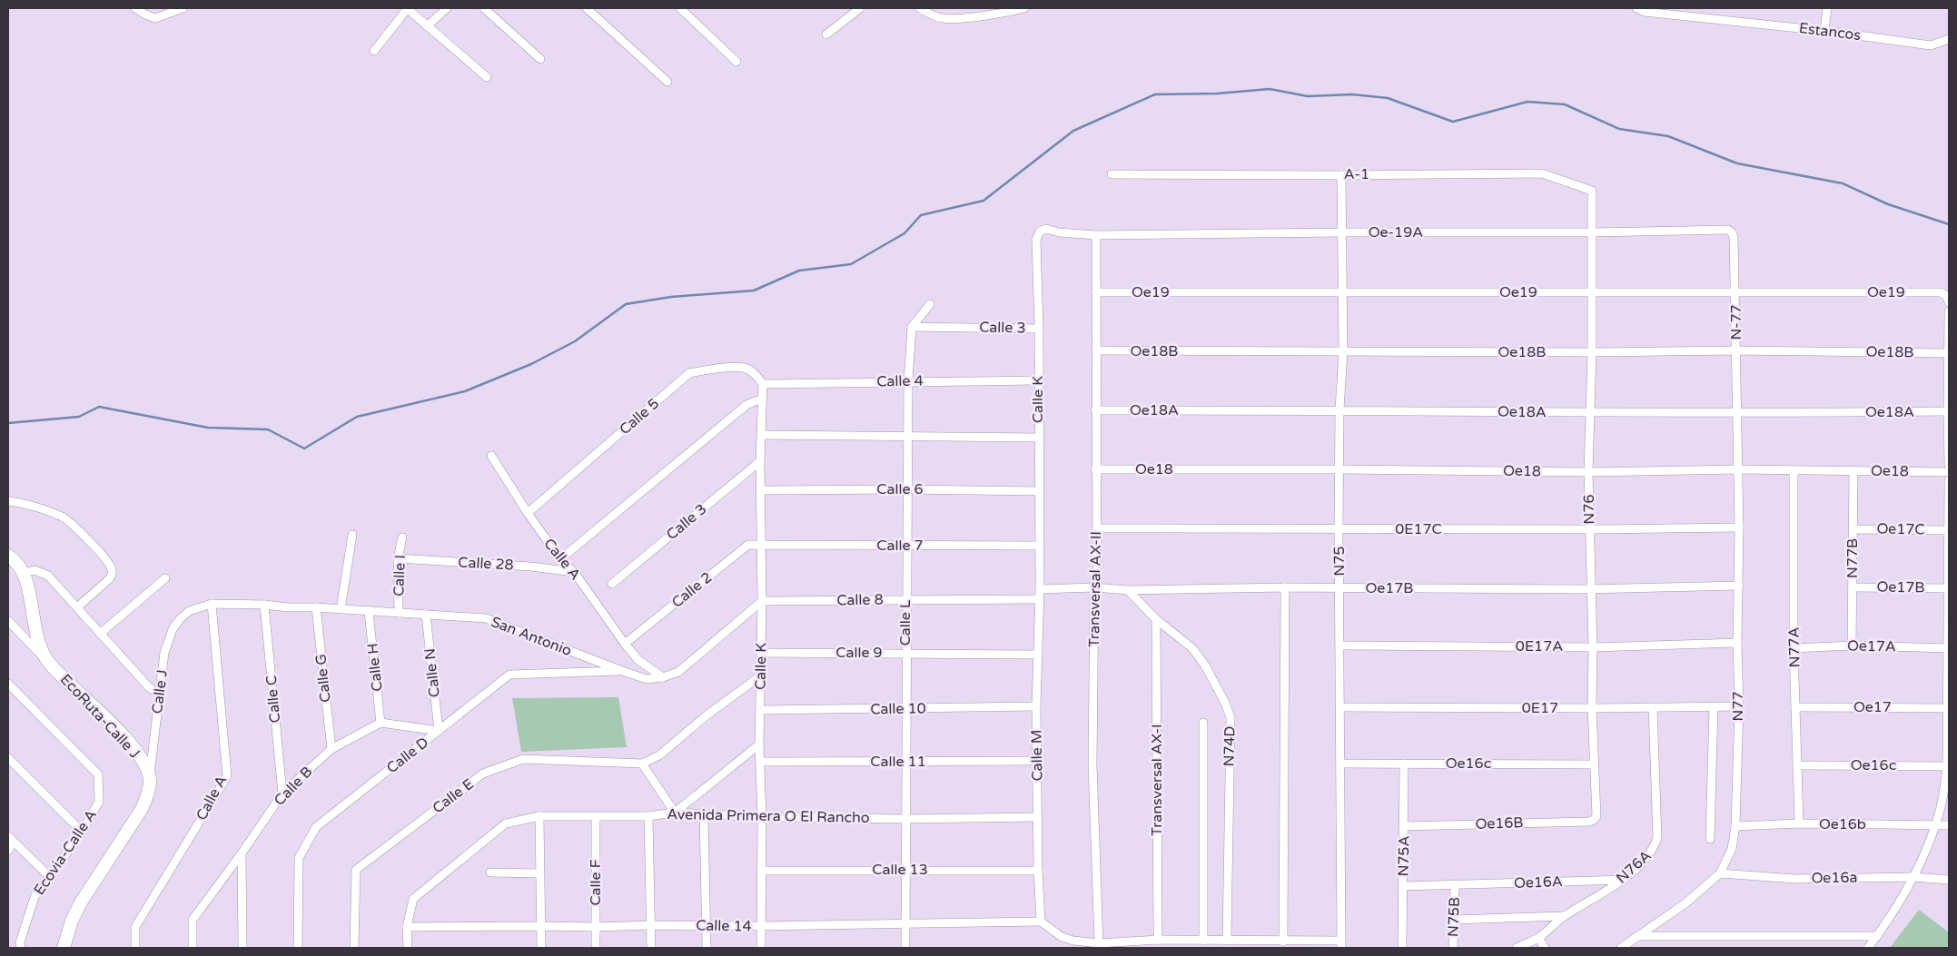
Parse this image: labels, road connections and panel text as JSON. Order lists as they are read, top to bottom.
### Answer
{
  "streets": {
    "street": [
      "Estancos",
      "A-1",
      "Oe-19A",
      "Oe19",
      "N-77",
      "Calle 3",
      "Oe18B",
      "Calle 4",
      "Calle K",
      "Oe18A",
      "Calle 5",
      "Oe18",
      "Calle 6",
      "N76",
      "0E17C",
      "Oe17C",
      "Calle 7",
      "N77B",
      "Calle A",
      "N75",
      "Calle 28",
      "Calle I",
      "Oe17B",
      "Transversal AX-II",
      "Calle 2",
      "Calle 8",
      "Calle L",
      "San Antonio",
      "0E17A",
      "Oe17A",
      "N77A",
      "Calle 9",
      "Calle H",
      "Calle N",
      "Calle G",
      "Calle J",
      "Calle C",
      "N77",
      "Oe17",
      "0E17",
      "Calle 10",
      "EcoRuta-Calle J",
      "N74D",
      "Calle D",
      "Calle M",
      "Calle 11",
      "Oe16c",
      "Transversal AX-I",
      "Calle B",
      "Calle E",
      "Avenida Primera O El Rancho",
      "Oe16B",
      "Oe16b",
      "Ecovia-Calle A",
      "N75A",
      "N76A",
      "Calle 13",
      "Oe16a",
      "Calle F",
      "Oe16A",
      "N75B",
      "Calle 14"
    ]
  },
  "crossings": [
    ["A-1", "N76"],
    ["A-1", "N75"],
    ["Oe-19A", "N-77"],
    ["Oe-19A", "Calle K"],
    ["Oe-19A", "N76"],
    ["Oe-19A", "N75"],
    ["Oe-19A", "Transversal AX-II"],
    ["Oe19", "N-77"],
    ["Oe19", "N76"],
    ["Oe19", "N75"],
    ["Oe19", "Transversal AX-II"],
    ["N-77", "Oe18B"],
    ["N-77", "Oe18A"],
    ["N-77", "N77"],
    ["Calle 3", "Calle K"],
    ["Calle 3", "Calle L"],
    ["Oe18B", "N76"],
    ["Oe18B", "N75"],
    ["Oe18B", "Transversal AX-II"],
    ["Calle 4", "Calle K"],
    ["Calle 4", "Calle 5"],
    ["Calle 4", "Calle L"],
    ["Calle K", "Calle 5"],
    ["Calle K", "Calle 6"],
    ["Calle K", "Calle 7"],
    ["Calle K", "Oe17B"],
    ["Calle K", "Calle 2"],
    ["Calle K", "Calle 8"],
    ["Calle K", "San Antonio"],
    ["Calle K", "Calle 9"],
    ["Calle K", "Calle 10"],
    ["Calle K", "Calle M"],
    ["Calle K", "Calle 11"],
    ["Calle K", "Calle E"],
    ["Calle K", "Avenida Primera O El Rancho"],
    ["Calle K", "Calle 13"],
    ["Calle K", "Calle 14"],
    ["Oe18A", "N76"],
    ["Oe18A", "N75"],
    ["Oe18A", "Transversal AX-II"],
    ["Oe18A", "N77"],
    ["Calle 5", "Calle A"],
    ["Oe18", "N76"],
    ["Oe18", "N77B"],
    ["Oe18", "N75"],
    ["Oe18", "Transversal AX-II"],
    ["Oe18", "N77A"],
    ["Oe18", "N77"],
    ["Calle 6", "Calle L"],
    ["N76", "0E17C"],
    ["N76", "Oe17B"],
    ["N76", "0E17A"],
    ["N76", "0E17"],
    ["N76", "Oe16c"],
    ["N76", "Oe16B"],
    ["0E17C", "N75"],
    ["0E17C", "Transversal AX-II"],
    ["0E17C", "N77"],
    ["Oe17C", "N77B"],
    ["Calle 7", "Calle 2"],
    ["Calle 7", "Calle L"],
    ["N77B", "Oe17B"],
    ["N77B", "Oe17A"],
    ["Calle A", "Calle 28"],
    ["Calle A", "Calle 2"],
    ["Calle A", "San Antonio"],
    ["N75", "Oe17B"],
    ["N75", "0E17A"],
    ["N75", "0E17"],
    ["N75", "Oe16c"],
    ["Calle 28", "Calle I"],
    ["Calle I", "San Antonio"],
    ["Oe17B", "Transversal AX-II"],
    ["Oe17B", "N77"],
    ["Oe17B", "N74D"],
    ["Oe17B", "Calle M"],
    ["Calle 8", "Calle L"],
    ["Calle 8", "San Antonio"],
    ["Calle 8", "Calle M"],
    ["Calle L", "Calle 9"],
    ["Calle L", "Calle 10"],
    ["Calle L", "Calle 11"],
    ["Calle L", "Avenida Primera O El Rancho"],
    ["Calle L", "Calle 13"],
    ["Calle L", "Calle 14"],
    ["San Antonio", "Calle H"],
    ["San Antonio", "Calle N"],
    ["San Antonio", "Calle G"],
    ["San Antonio", "Calle J"],
    ["San Antonio", "Calle C"],
    ["San Antonio", "Calle D"],
    ["0E17A", "N77"],
    ["Oe17A", "N77A"],
    ["N77A", "Oe17"],
    ["N77A", "Oe16c"],
    ["N77A", "Oe16b"],
    ["Calle 9", "Calle M"],
    ["Calle H", "Calle B"],
    ["Calle N", "Calle D"],
    ["Calle G", "Calle B"],
    ["Calle J", "EcoRuta-Calle J"],
    ["Calle C", "Calle B"],
    ["N77", "0E17"],
    ["N77", "Oe16b"],
    ["N77", "Oe16a"],
    ["0E17", "N76A"],
    ["Calle 10", "Calle M"],
    ["N74D", "Transversal AX-I"],
    ["Calle M", "Calle 11"],
    ["Calle M", "Avenida Primera O El Rancho"],
    ["Calle M", "Calle 13"],
    ["Calle M", "Calle 14"],
    ["Oe16c", "N75A"],
    ["Avenida Primera O El Rancho", "Calle F"],
    ["Avenida Primera O El Rancho", "Calle 14"],
    ["Oe16B", "N75A"],
    ["N75A", "Oe16A"],
    ["N76A", "Oe16A"],
    ["Calle F", "Calle 14"],
    ["Oe16A", "N75B"]
  ]
}
